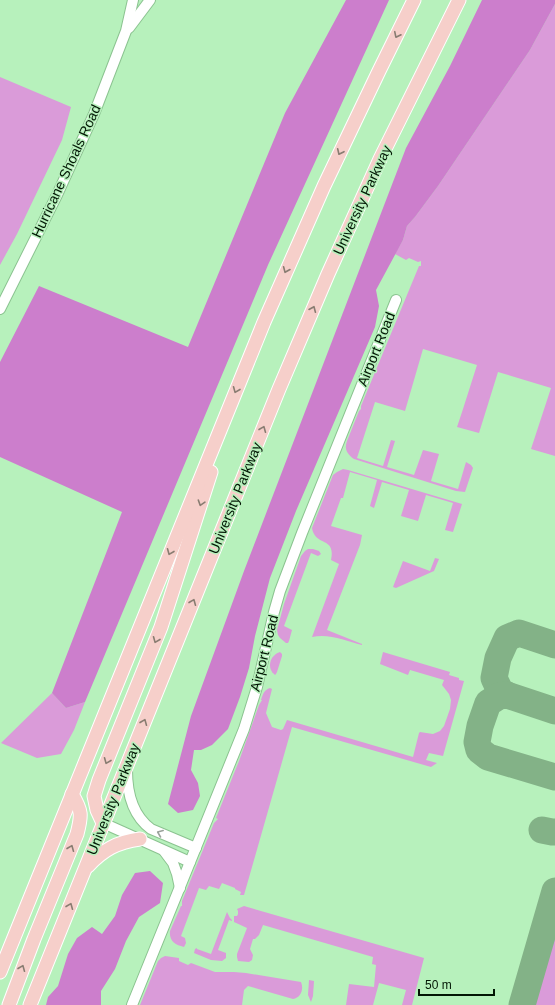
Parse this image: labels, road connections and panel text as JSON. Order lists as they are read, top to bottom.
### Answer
{
  "streets": {
    "highway": ["University Parkway"],
    "street": ["Hurricane Shoals Road", "Airport Road"]
  },
  "scale_bar": "50 m"
}
